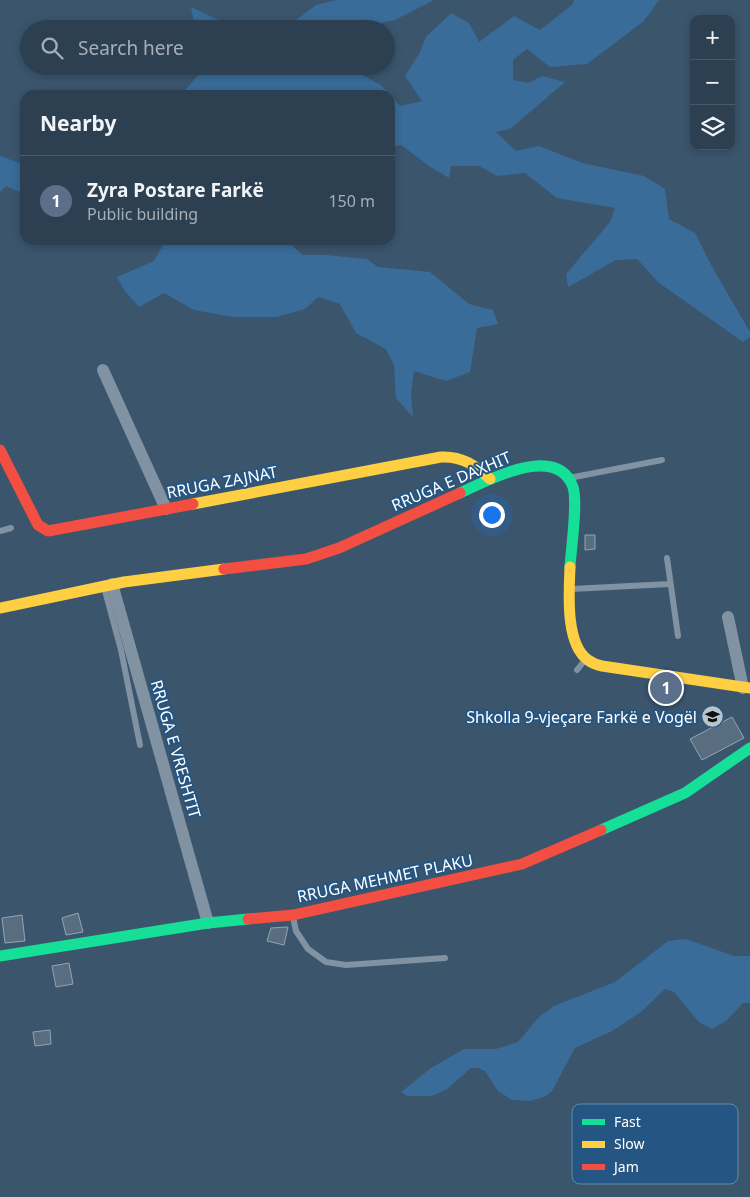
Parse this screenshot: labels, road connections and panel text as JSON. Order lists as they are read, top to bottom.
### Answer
{
  "streets": {
    "street": [
      "RRUGA E DAXHIT",
      "RRUGA ZAJNAT",
      "RRUGA E VRESHTIT",
      "RRUGA MEHMET PLAKU"
    ]
  },
  "crossings": [
    ["RRUGA E DAXHIT", "RRUGA ZAJNAT"],
    ["RRUGA E DAXHIT", "RRUGA E VRESHTIT"],
    ["RRUGA E VRESHTIT", "RRUGA MEHMET PLAKU"]
  ],
  "places": {
    "school or university": ["Shkolla 9-vjeçare Farkë e Vogël"]
  },
  "legend": ["Fast", "Slow", "Jam"],
  "page": {
    "map_buttons": ["+", "−"],
    "search": "Search here",
    "heading": "Nearby",
    "list": [
      {
        "mark": "1",
        "name": "Zyra Postare Farkë",
        "note": "Public building",
        "value": "150 m"
      }
    ],
    "pins": "1"
  }
}
